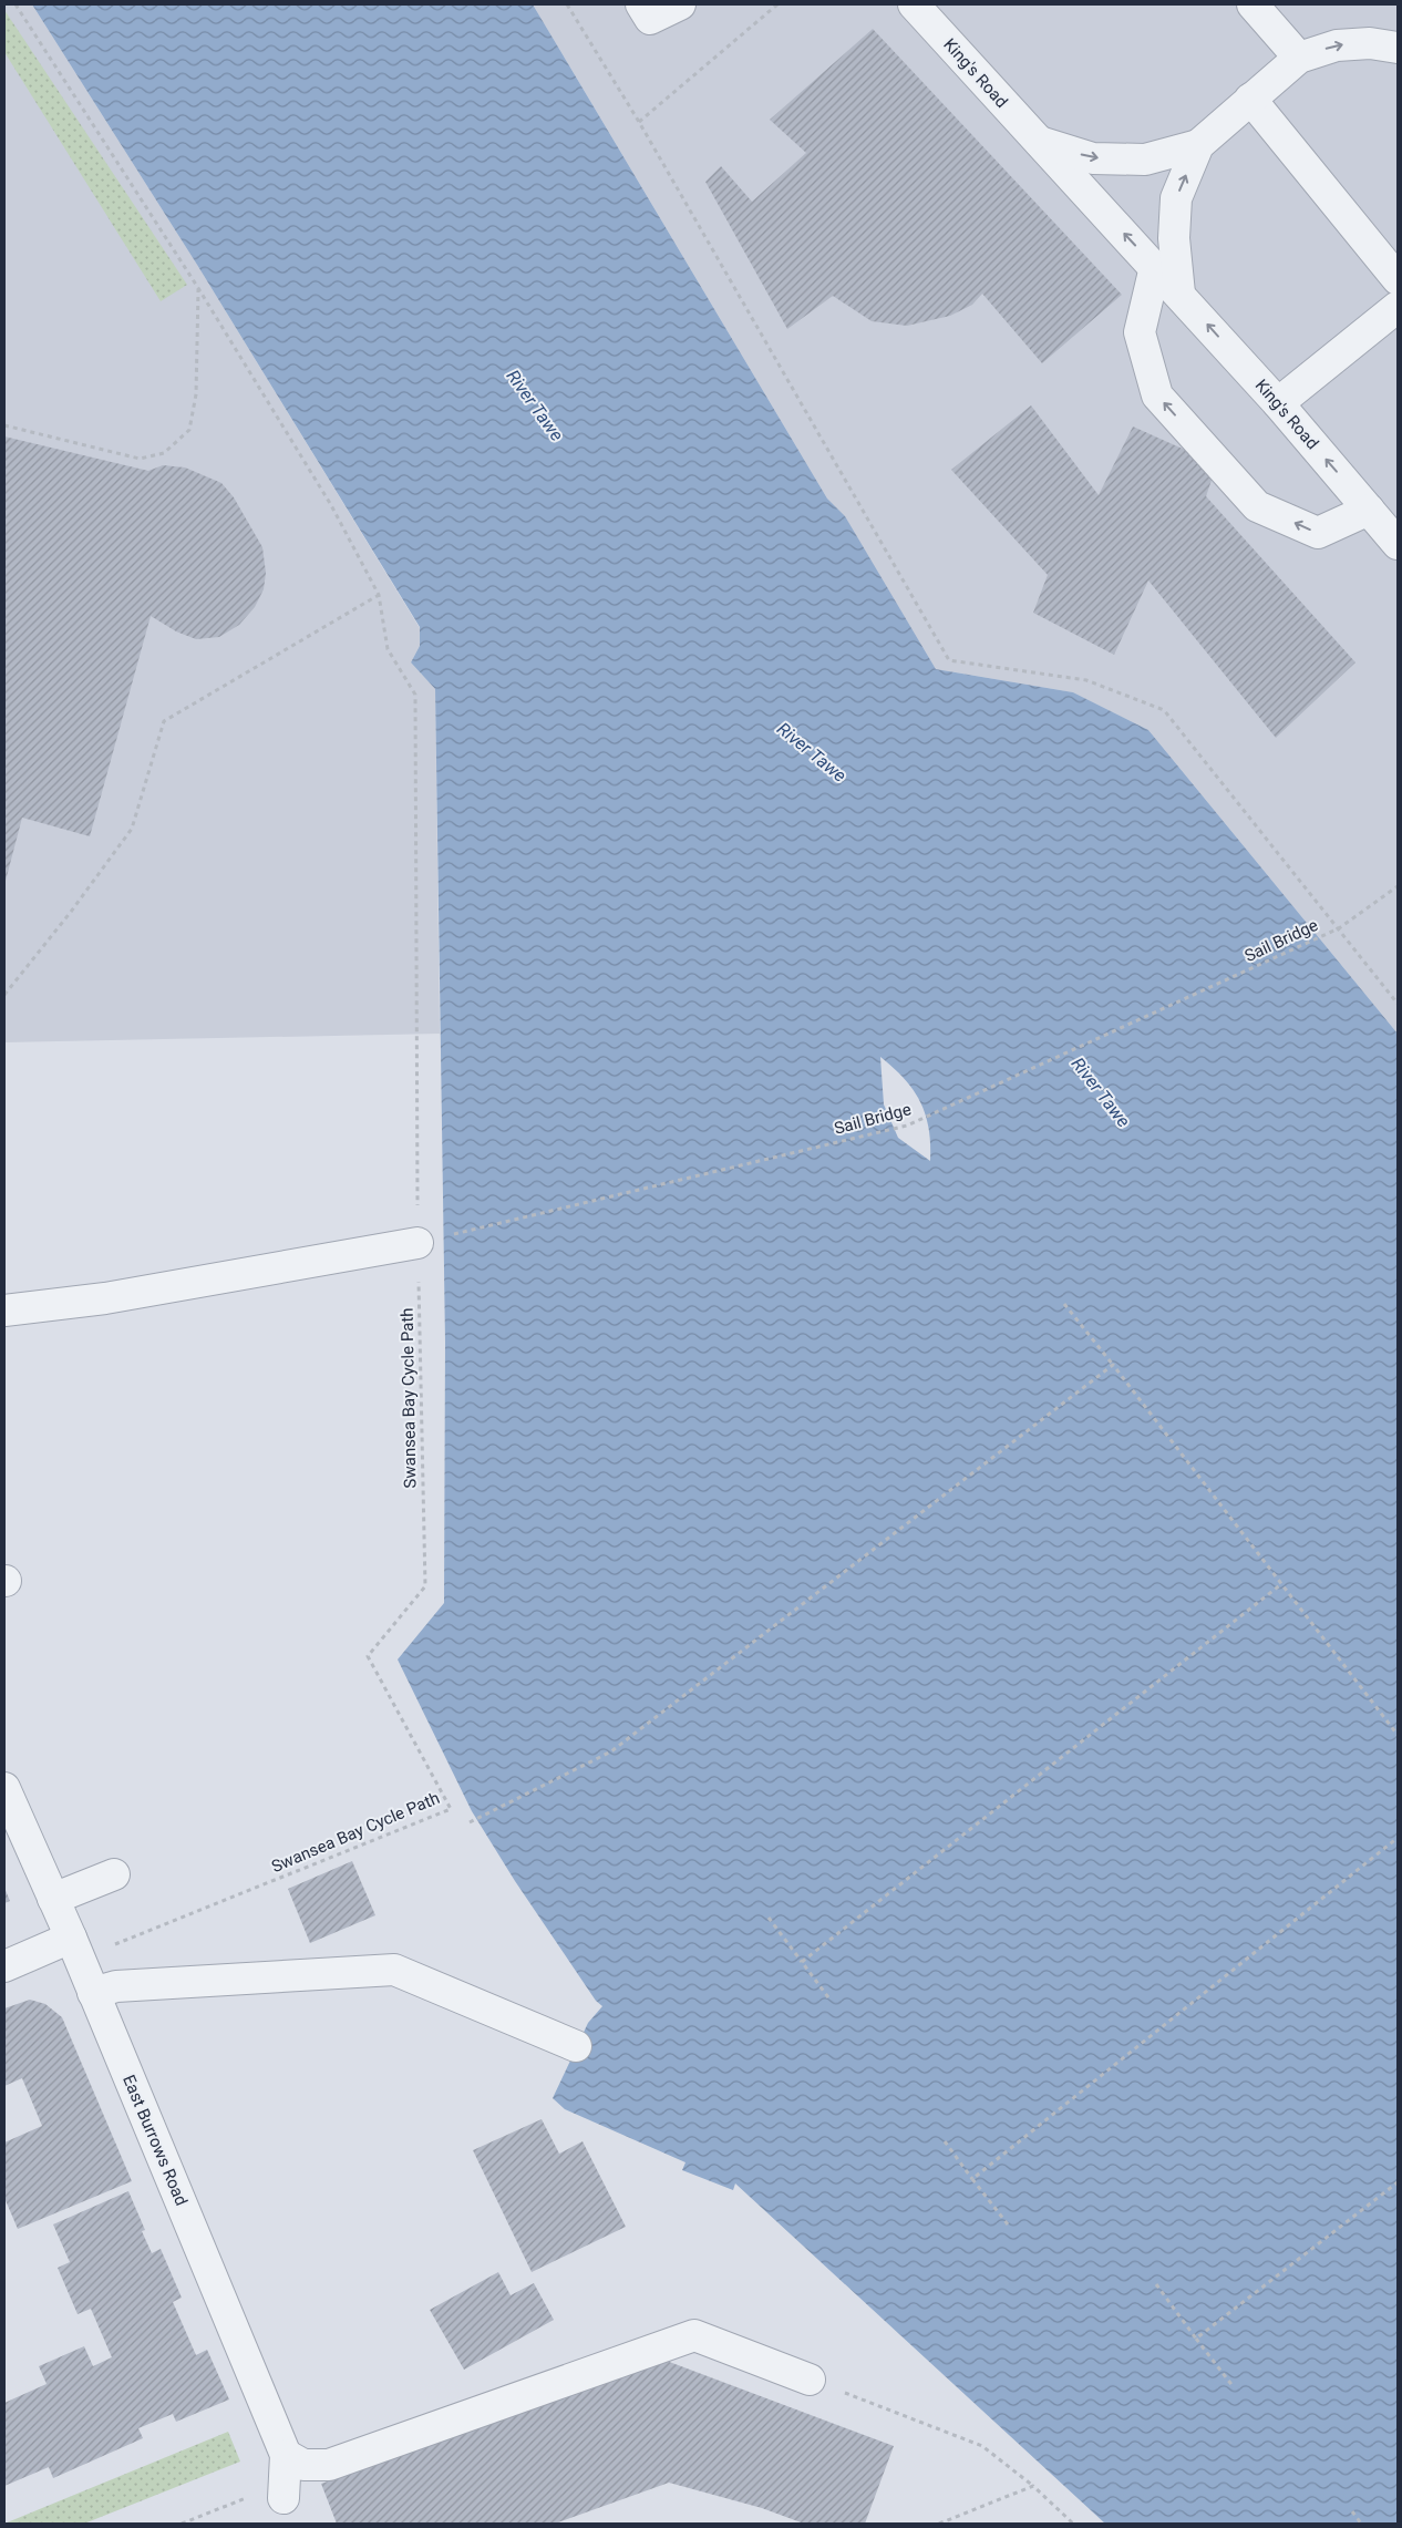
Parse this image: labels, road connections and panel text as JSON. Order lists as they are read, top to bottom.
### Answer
{
  "streets": {
    "street": ["King's Road", "East Burrows Road"],
    "path": ["Sail Bridge", "Swansea Bay Cycle Path"]
  },
  "crossings": [
    ["Sail Bridge", "Swansea Bay Cycle Path"],
    ["Swansea Bay Cycle Path", "East Burrows Road"]
  ],
  "water": ["River Tawe"]
}
